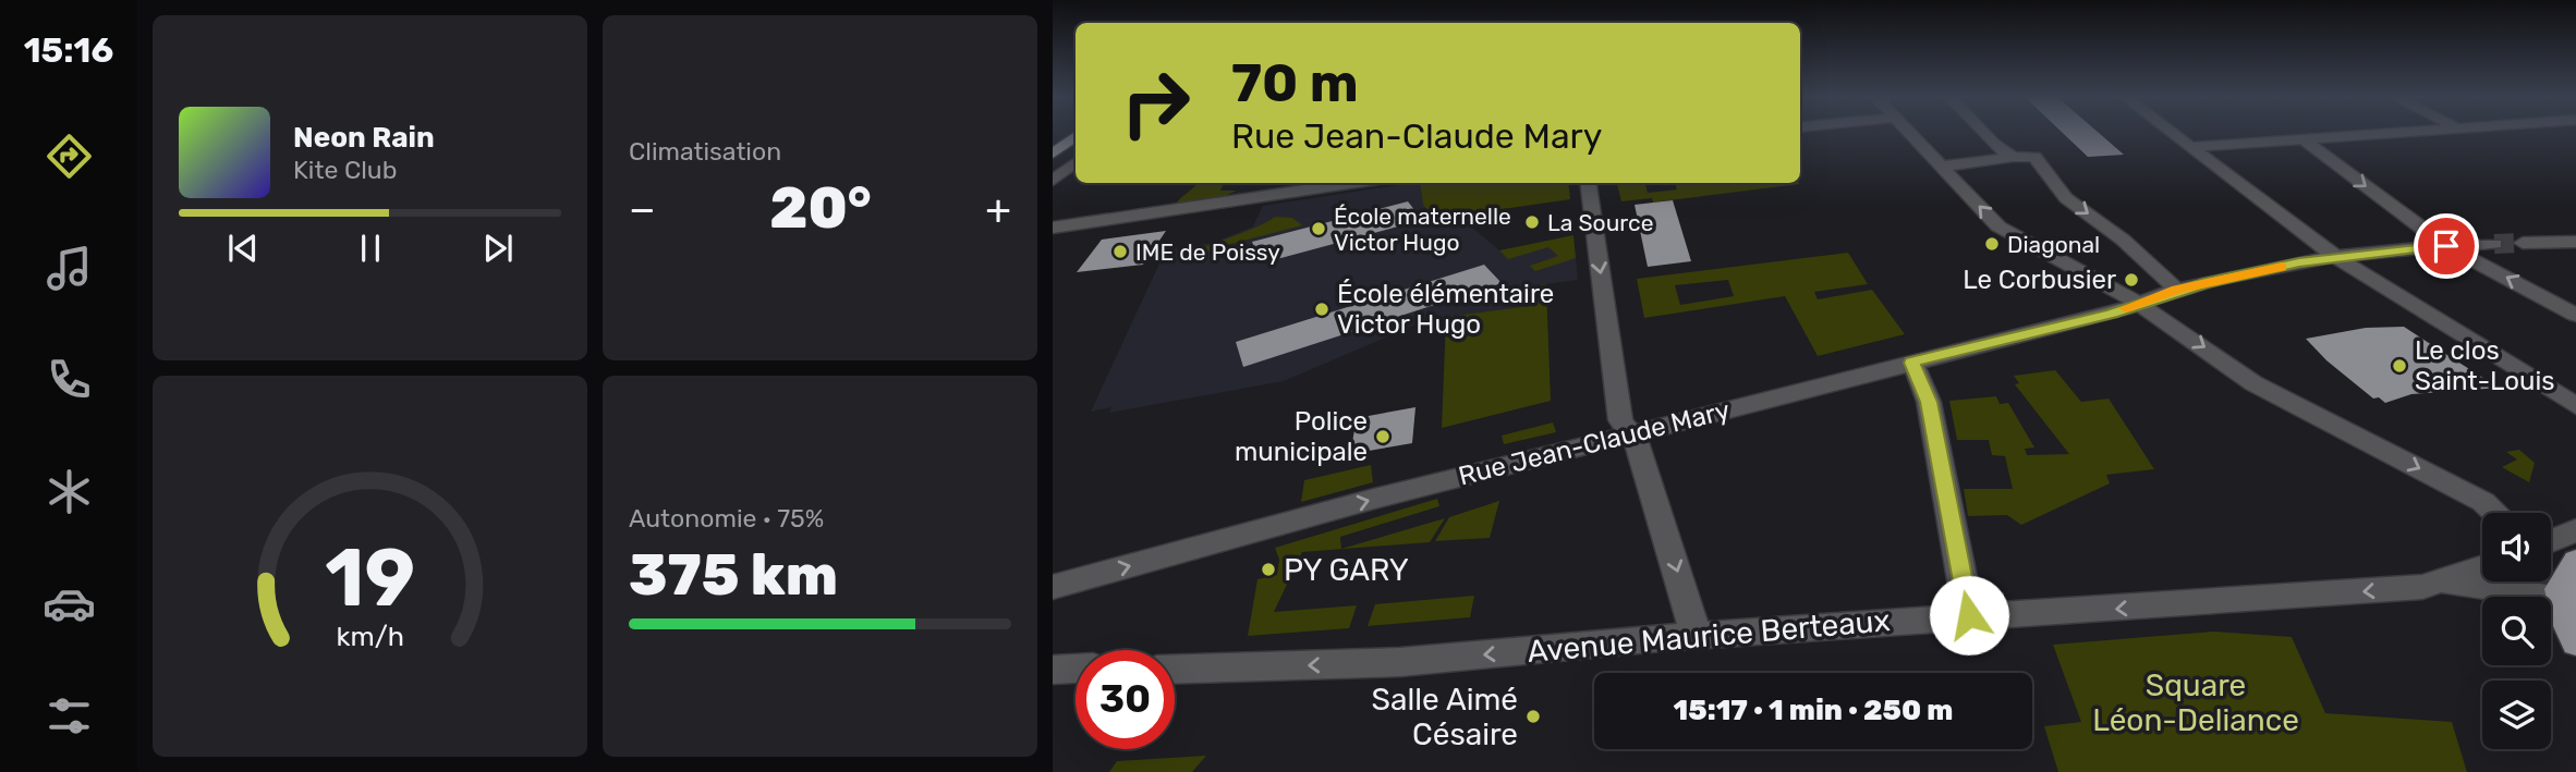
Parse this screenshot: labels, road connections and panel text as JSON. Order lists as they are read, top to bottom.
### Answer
{
  "streets": {
    "street": ["Rue Jean-Claude Mary", "Avenue Maurice Berteaux"]
  },
  "one_way": ["Rue Jean-Claude Mary", "Avenue Maurice Berteaux"],
  "parks": ["Square Léon-Deliance"],
  "places": [
    "La Source",
    "École maternelle Victor Hugo",
    "Diagonal",
    "IME de Poissy",
    "Le Corbusier",
    "École élémentaire Victor Hugo",
    "Le clos Saint-Louis",
    "Police municipale",
    "PY GARY",
    "Salle Aimé Césaire"
  ],
  "page": {
    "tabs": "15:16",
    "tile": [
      "Climatisation",
      ["Autonomie · 75%", "375 km"]
    ],
    "turn": ["70 m", "Rue Jean-Claude Mary"],
    "song": ["Neon Rain", "Kite Club"],
    "heat": ["−", "20°", "+"],
    "limit": "30",
    "trip": "15:17 · 1 min · 250 m",
    "gauge": ["19", "km/h"]
  }
}
